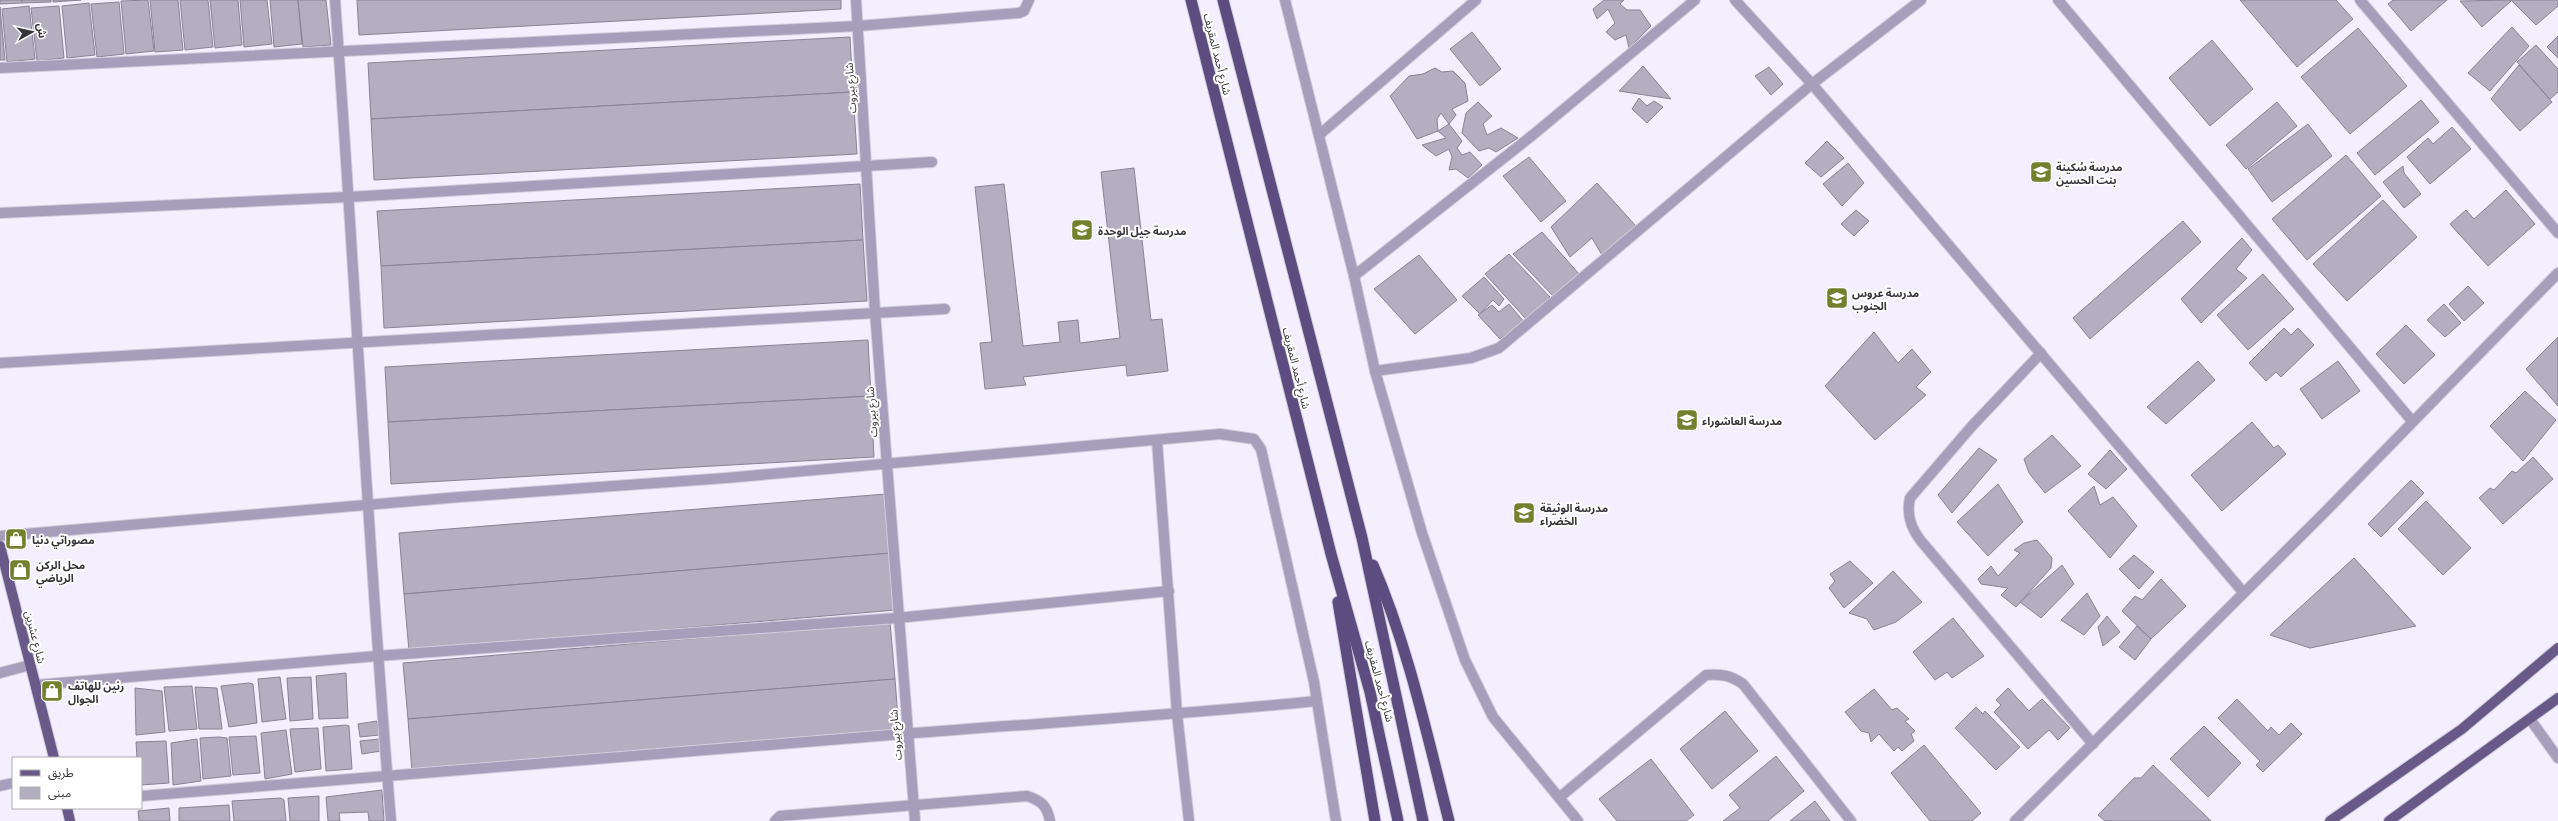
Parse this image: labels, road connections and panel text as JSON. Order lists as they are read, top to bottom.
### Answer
{
  "streets": {
    "highway": ["شارع أحمد المقريف"],
    "main road": ["شارع عشرين"],
    "street": ["شارع بيروت"]
  },
  "places": {
    "school or university": [
      "مدرسة سُكينة بنت الحسين",
      "مدرسة جيل الوحدة",
      "مدرسة عروس الجنوب",
      "مدرسة العاشوراء",
      "مدرسة الوثيقة الخضراء"
    ],
    "shop": ["مصوراتي دنيا", "محل الركن الرياضي", "رنين للهاتف الجوال"]
  },
  "legend": ["طريق", "مبنى"],
  "north": "right"
}
